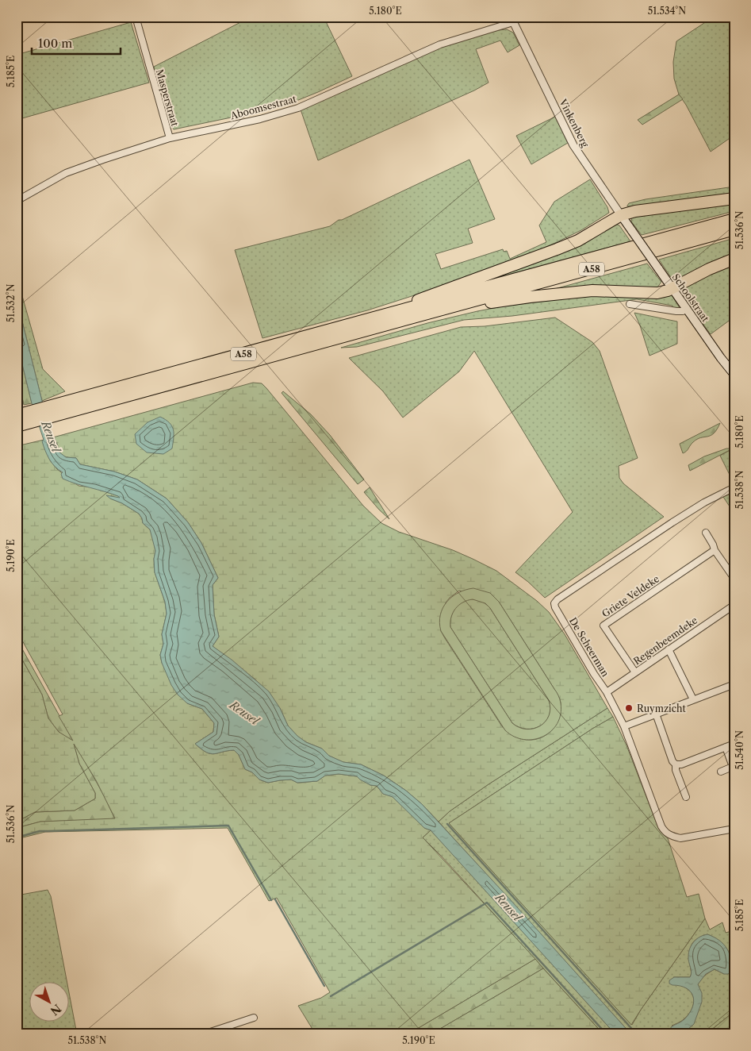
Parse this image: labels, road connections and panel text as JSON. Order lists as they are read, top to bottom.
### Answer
{
  "streets": {
    "highway": ["A58"],
    "main road": ["Vinkenberg", "Schoolstraat"],
    "street": [
      "Masperstraat",
      "Aboomsestraat",
      "Griete Veldeke",
      "Regenbeemdeke",
      "De Scheerman"
    ]
  },
  "crossings": [
    ["Masperstraat", "Aboomsestraat"],
    ["Aboomsestraat", "Vinkenberg"],
    ["Vinkenberg", "A58"],
    ["Vinkenberg", "Schoolstraat"],
    ["A58", "Schoolstraat"],
    ["Griete Veldeke", "Regenbeemdeke"],
    ["Regenbeemdeke", "De Scheerman"]
  ],
  "water": ["Reusel"],
  "places": ["Ruymzicht"],
  "scale_bar": "100 m",
  "north": "bottom right",
  "coordinates": [
    "5.180°E",
    "51.534°N",
    "5.185°E",
    "51.536°N",
    "51.532°N",
    "51.538°N",
    "5.190°E",
    "51.540°N"
  ]
}
